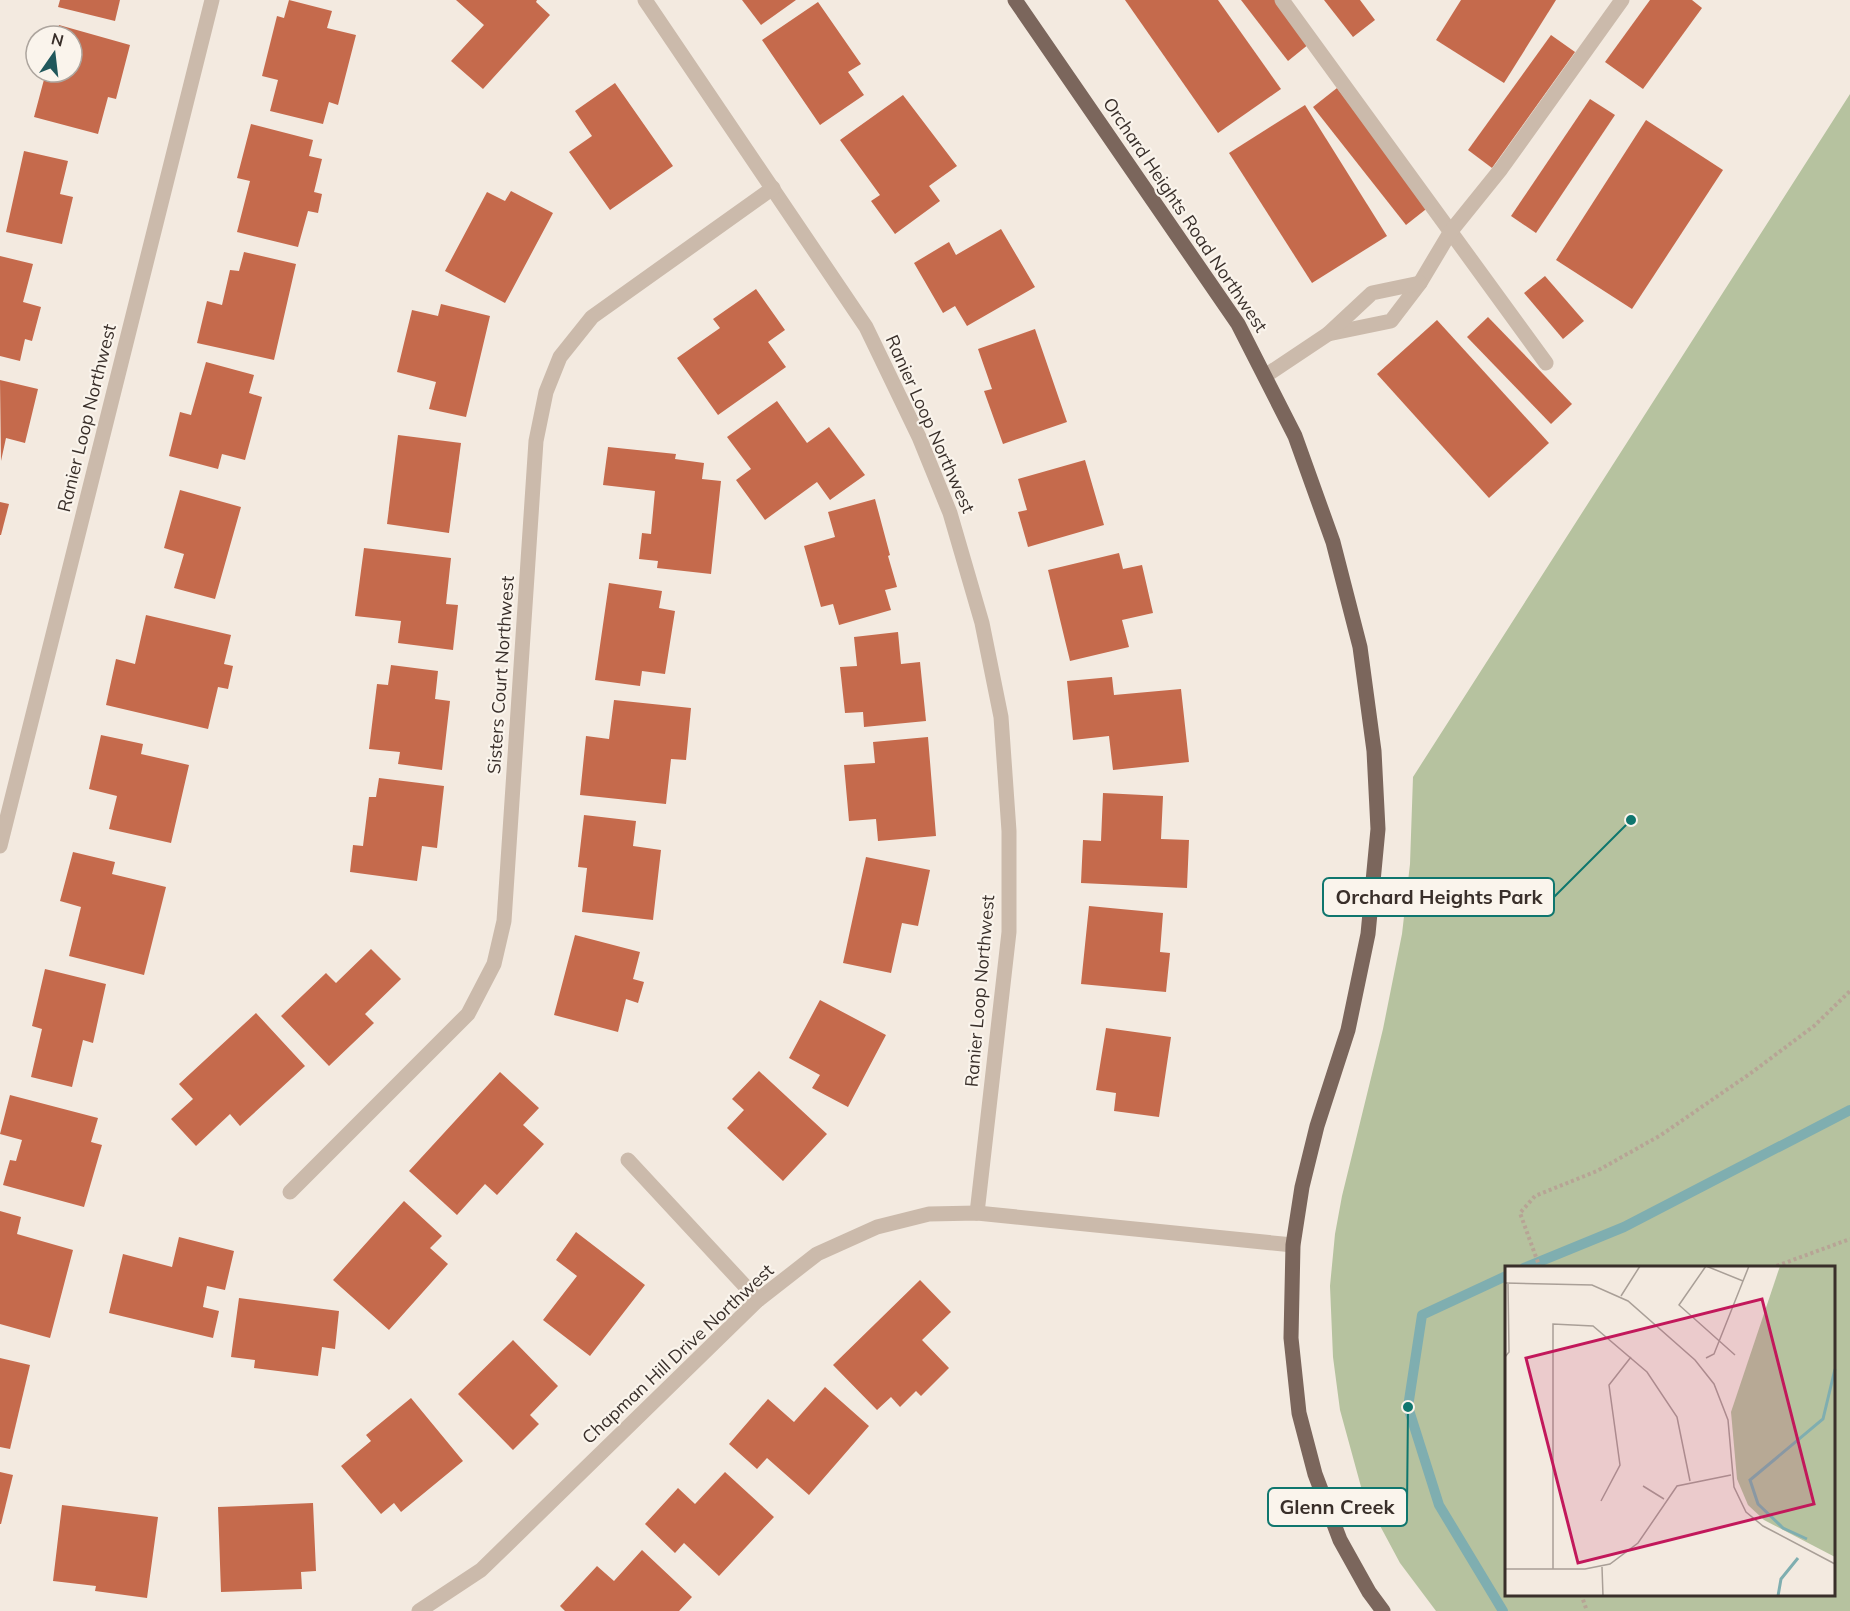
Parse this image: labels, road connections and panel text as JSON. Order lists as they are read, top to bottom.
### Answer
{
  "streets": {
    "main road": ["Orchard Heights Road Northwest"],
    "street": ["Ranier Loop Northwest", "Sisters Court Northwest", "Chapman Hill Drive Northwest"]
  },
  "crossings": [
    ["Orchard Heights Road Northwest", "Chapman Hill Drive Northwest"],
    ["Ranier Loop Northwest", "Sisters Court Northwest"],
    ["Ranier Loop Northwest", "Chapman Hill Drive Northwest"]
  ],
  "places": ["Orchard Heights Park", "Glenn Creek"],
  "north": "top"
}
